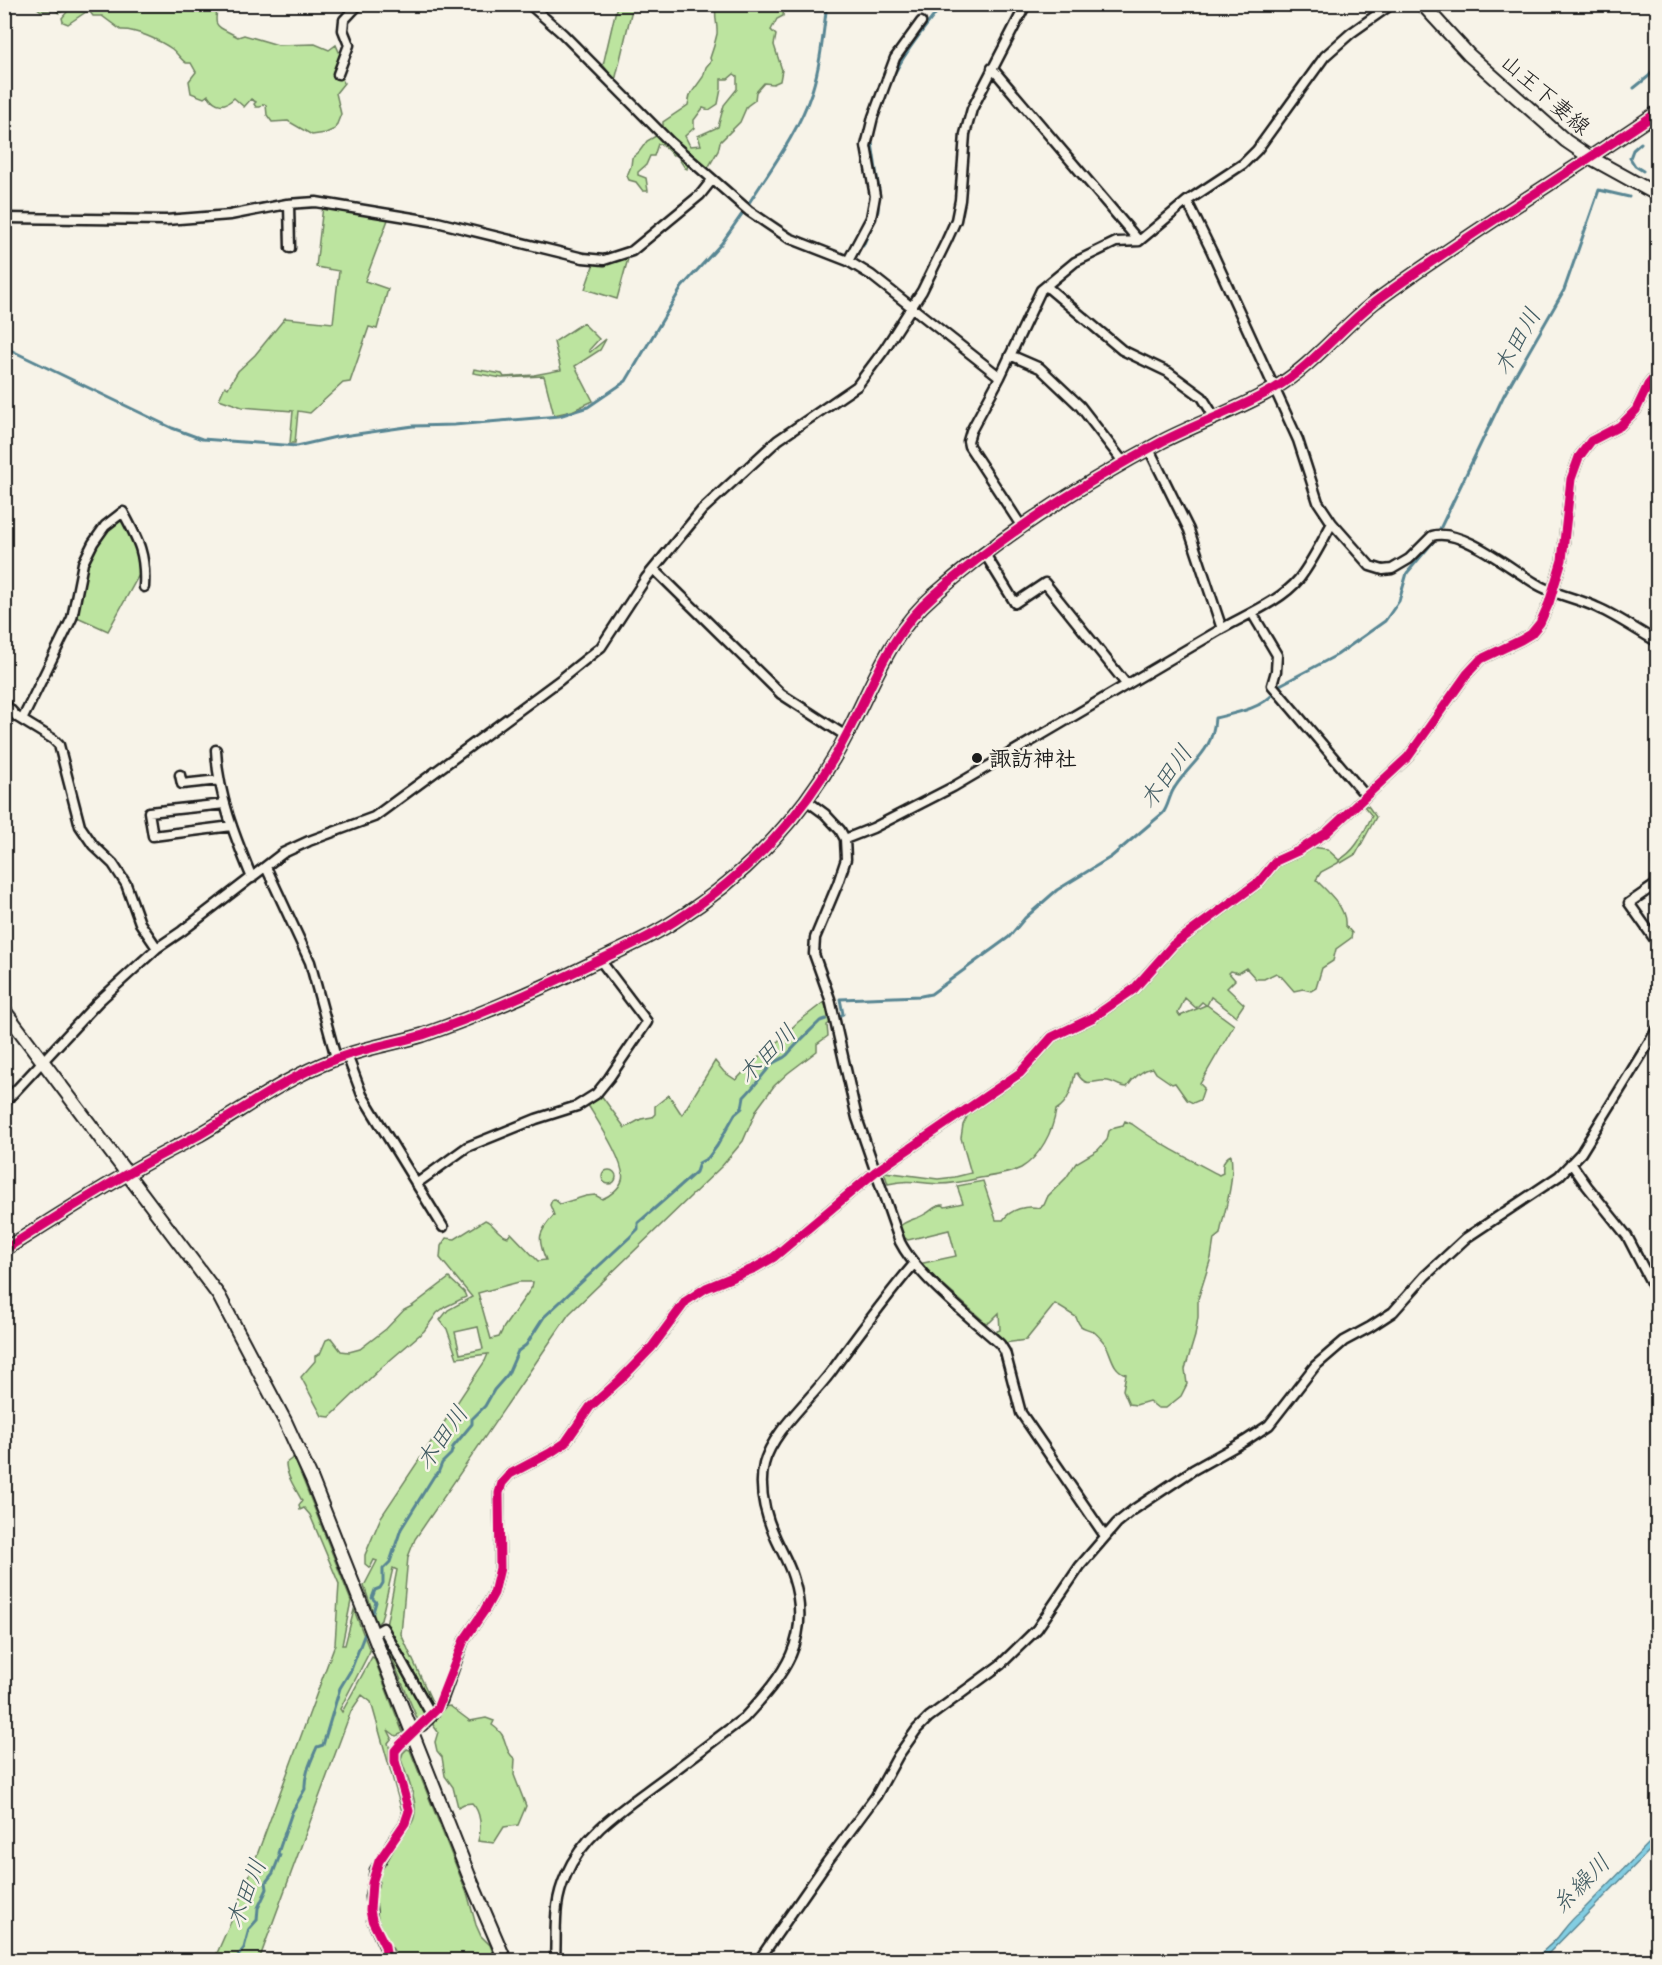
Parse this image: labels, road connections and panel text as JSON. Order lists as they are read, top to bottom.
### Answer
{
  "streets": {
    "street": ["山王下妻線"]
  },
  "water": ["木田川", "糸繰川"],
  "places": ["諏訪神社"]
}
